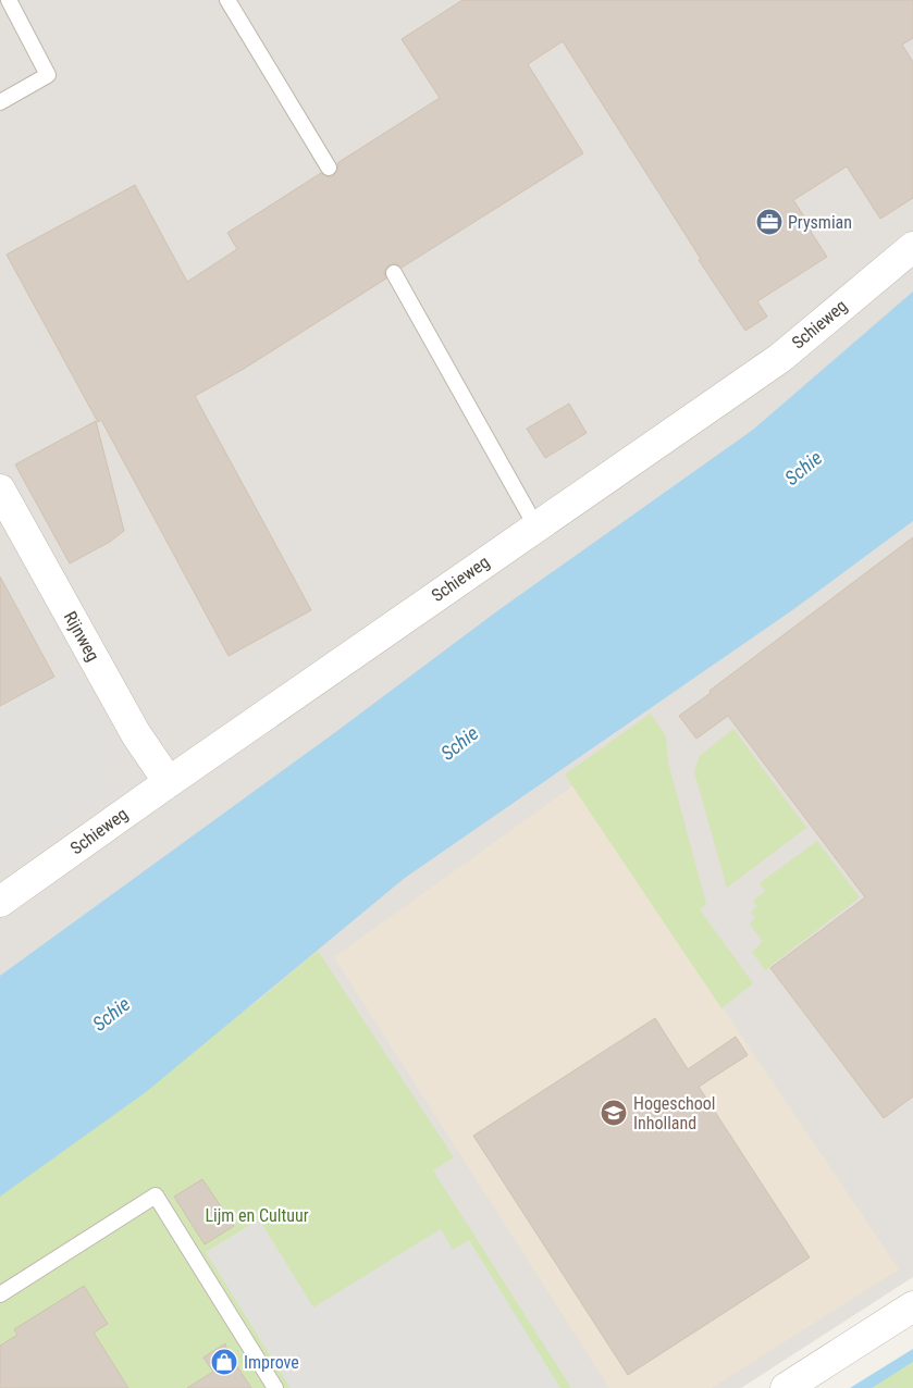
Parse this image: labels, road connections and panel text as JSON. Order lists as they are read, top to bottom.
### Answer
{
  "streets": {
    "street": ["Schieweg", "Rijnweg"]
  },
  "crossings": [
    ["Schieweg", "Rijnweg"]
  ],
  "water": ["Schie"],
  "parks": ["Lijm en Cultuur"],
  "places": {
    "office": ["Prysmian"],
    "school or university": ["Hogeschool Inholland"],
    "shop": ["Improve"]
  }
}
